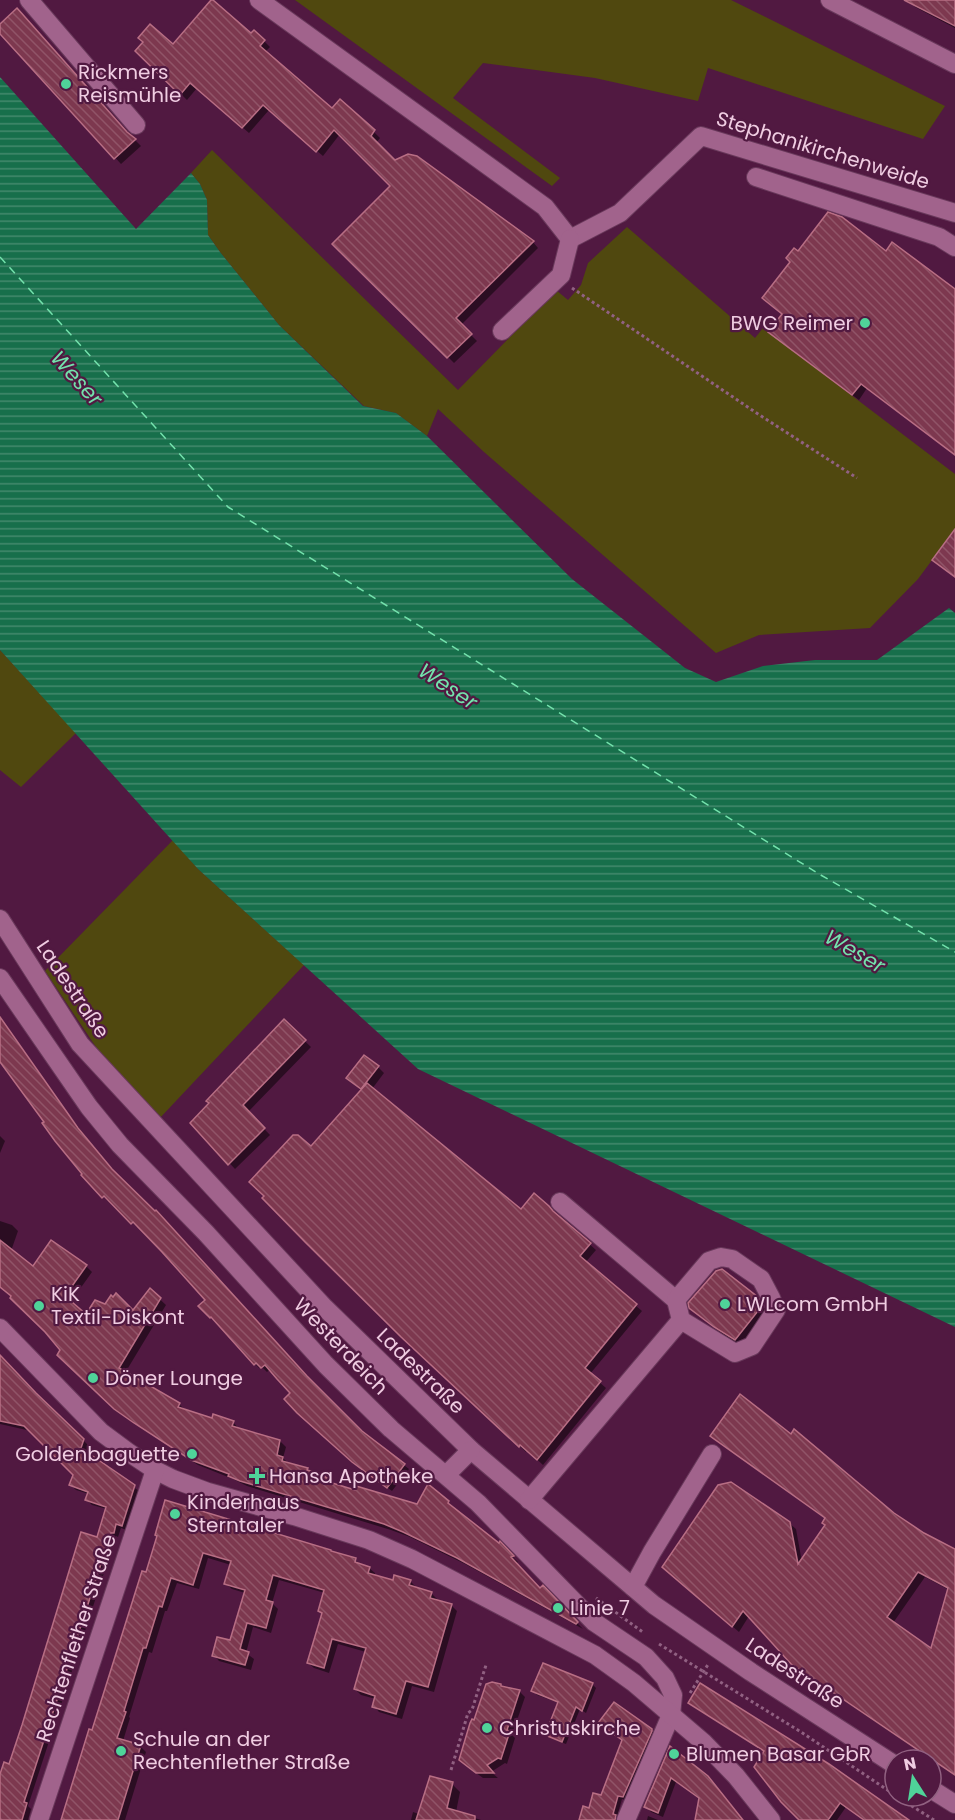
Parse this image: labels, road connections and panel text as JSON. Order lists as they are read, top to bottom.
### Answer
{
  "streets": {
    "street": [
      "Stephanikirchenweide",
      "Ladestraße",
      "Westerdeich",
      "Rechtenflether Straße"
    ]
  },
  "water": ["Weser"],
  "places": {
    "other": [
      "Rickmers Reismühle",
      "BWG Reimer",
      "LWLcom GmbH",
      "KiK Textil-Diskont",
      "Döner Lounge",
      "Goldenbaguette",
      "Kinderhaus Sterntaler",
      "Linie 7",
      "Christuskirche",
      "Schule an der Rechtenflether Straße",
      "Blumen Basar GbR"
    ],
    "health": ["Hansa Apotheke"]
  },
  "north": "top"
}
